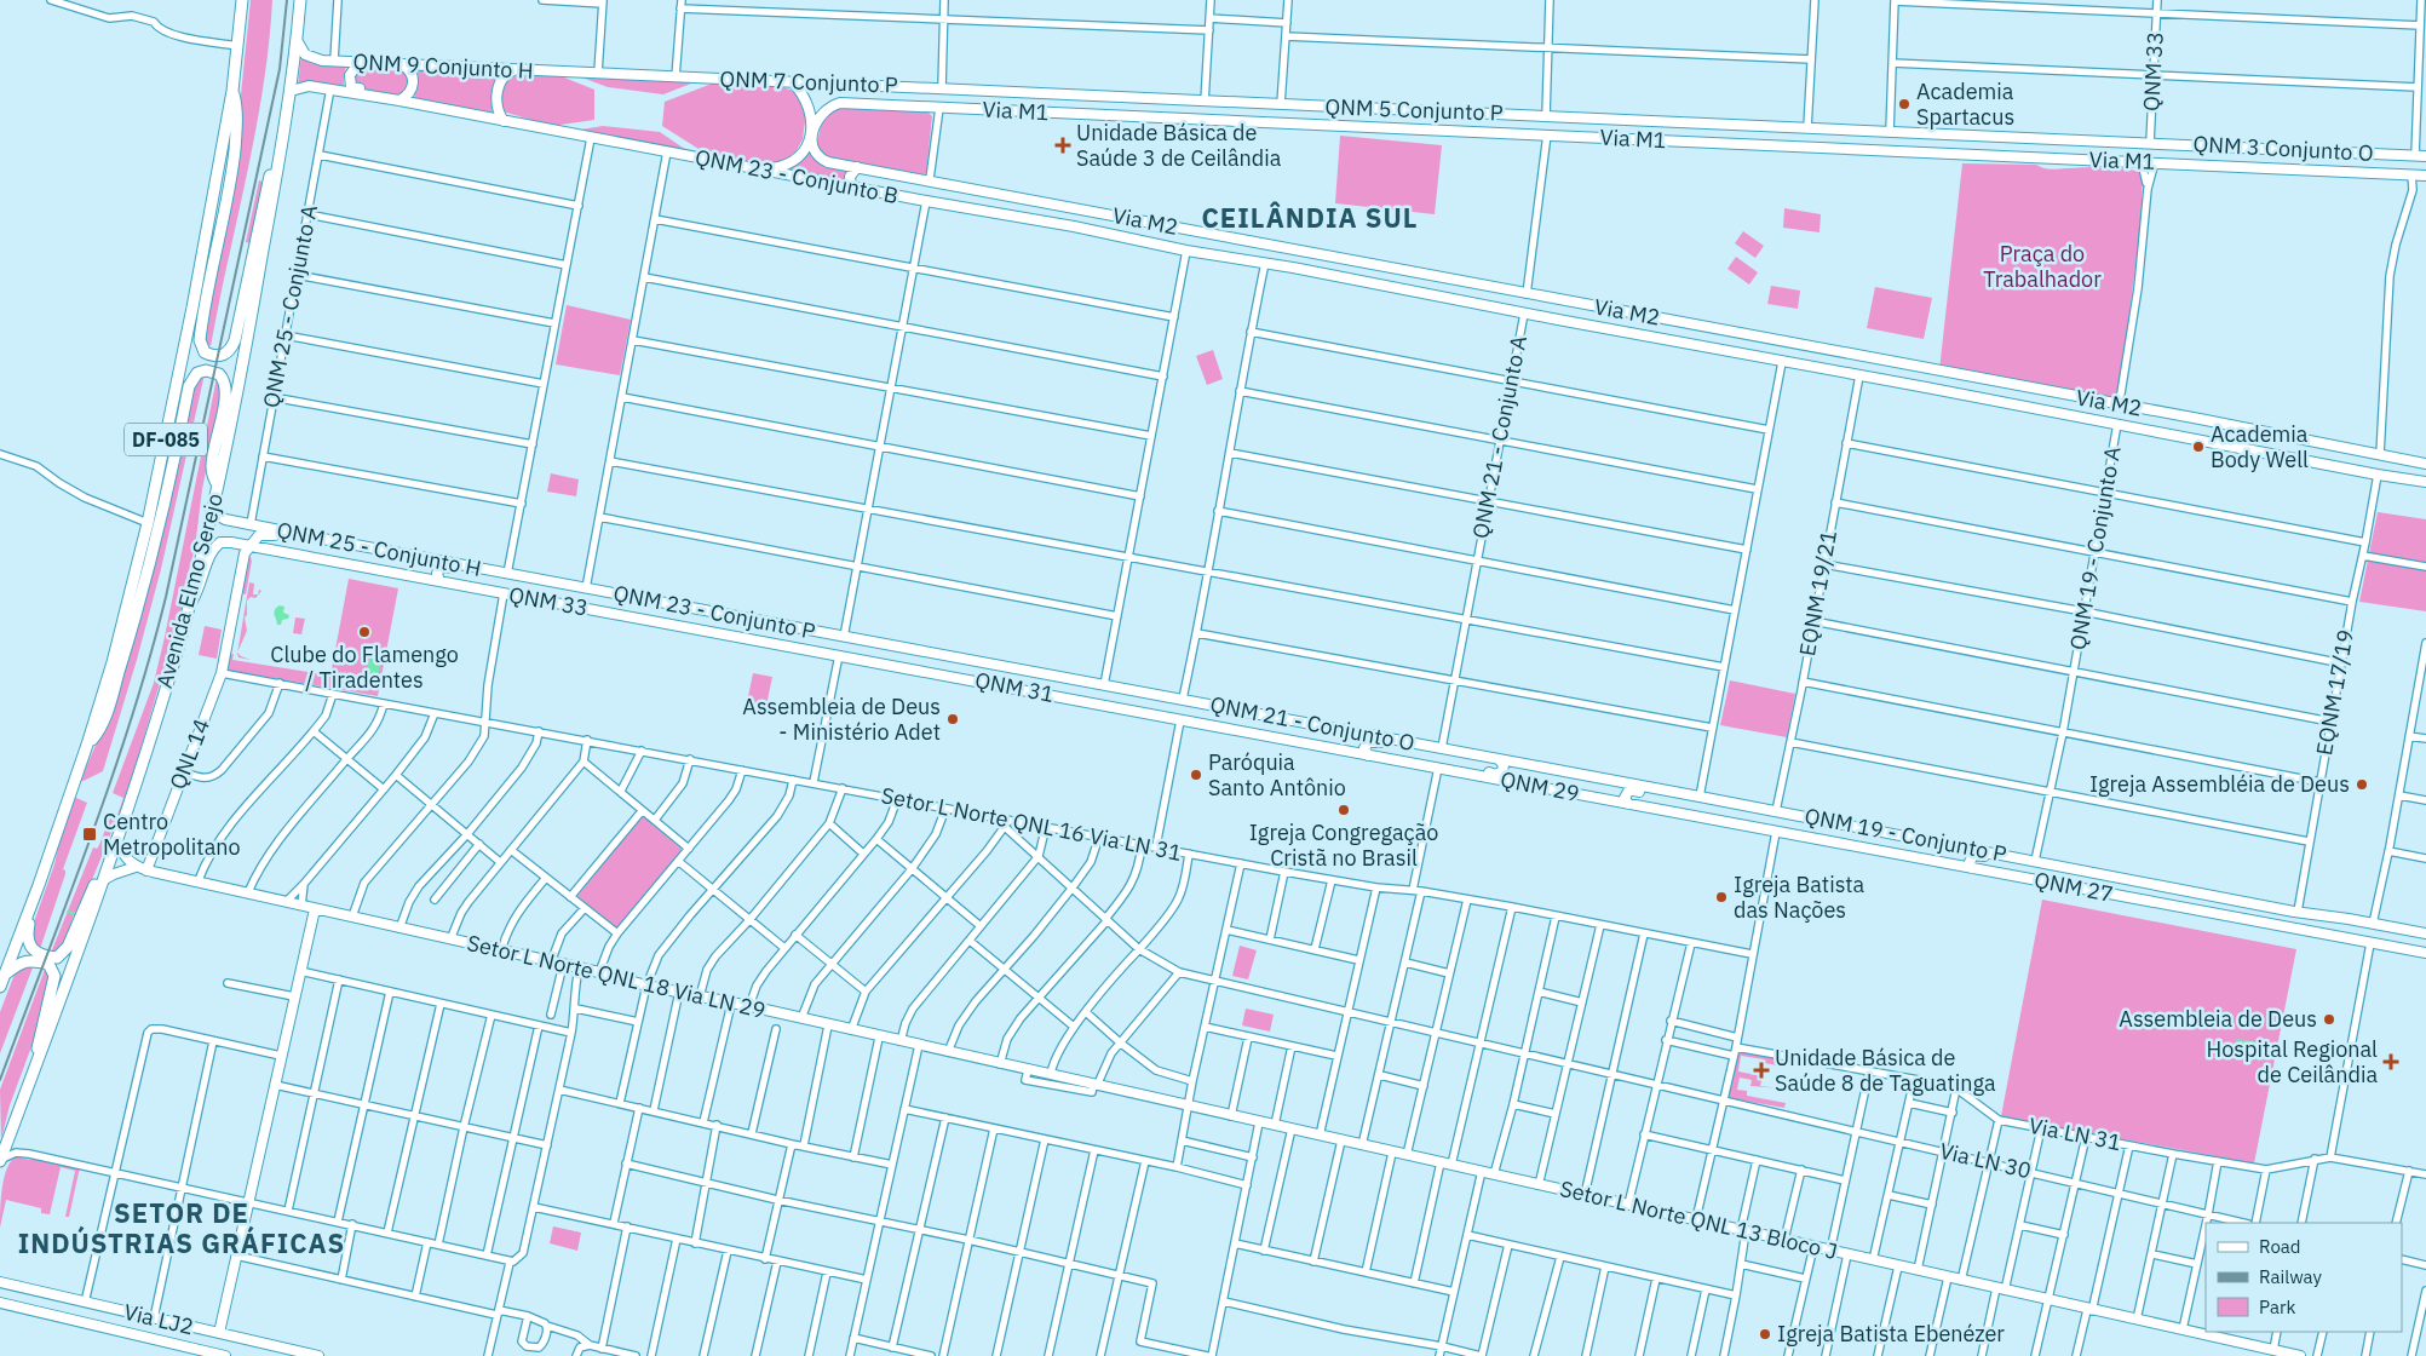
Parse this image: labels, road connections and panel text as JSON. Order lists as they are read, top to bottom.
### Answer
{
  "streets": {
    "main road": [
      "QNM 9 Conjunto H",
      "QNM 33",
      "QNM 7 Conjunto P",
      "QNM 5 Conjunto P",
      "Via M1",
      "QNM 3 Conjunto O",
      "QNM 23 - Conjunto B",
      "Via M2",
      "QNM 21 - Conjunto A",
      "DF-085",
      "QNM 19 - Conjunto A",
      "QNM 25 - Conjunto H",
      "Avenida Elmo Serejo",
      "QNM 23 - Conjunto P",
      "QNM 31",
      "QNM 21 - Conjunto O",
      "QNL 14",
      "QNM 29",
      "QNM 19 - Conjunto P",
      "QNM 27",
      "Setor L Norte QNL 18 Via LN 29",
      "Setor L Norte QNL 13 Bloco J",
      "Via LJ2"
    ],
    "street": [
      "QNM 25 - Conjunto A",
      "EQNM 19/21",
      "EQNM 17/19",
      "Setor L Norte QNL 16 Via LN 31",
      "Via LN 31",
      "Via LN 30"
    ]
  },
  "crossings": [
    ["QNM 9 Conjunto H", "Avenida Elmo Serejo"],
    ["QNM 33", "QNM 3 Conjunto O"],
    ["QNM 33", "Avenida Elmo Serejo"],
    ["QNM 33", "QNM 31"],
    ["Via M1", "Via M2"],
    ["QNM 23 - Conjunto B", "Via M2"],
    ["Via M2", "QNM 21 - Conjunto A"],
    ["QNM 25 - Conjunto A", "QNM 25 - Conjunto H"],
    ["QNM 21 - Conjunto A", "QNM 21 - Conjunto O"],
    ["QNM 19 - Conjunto A", "EQNM 17/19"],
    ["QNM 19 - Conjunto A", "QNM 19 - Conjunto P"],
    ["QNM 25 - Conjunto H", "Avenida Elmo Serejo"],
    ["QNM 25 - Conjunto H", "QNM 23 - Conjunto P"],
    ["EQNM 19/21", "QNM 19 - Conjunto P"],
    ["QNM 23 - Conjunto P", "QNM 21 - Conjunto O"],
    ["QNM 31", "QNM 29"],
    ["QNL 14", "Setor L Norte QNL 16 Via LN 31"],
    ["QNL 14", "Setor L Norte QNL 18 Via LN 29"],
    ["QNM 29", "QNM 27"],
    ["Setor L Norte QNL 16 Via LN 31", "Via LN 30"],
    ["Setor L Norte QNL 18 Via LN 29", "Setor L Norte QNL 13 Bloco J"]
  ],
  "districts": ["CEILÂNDIA SUL", "SETOR DE INDÚSTRIAS GRÁFICAS"],
  "parks": ["Praça do Trabalhador"],
  "places": {
    "other": [
      "Academia Spartacus",
      "Academia Body Well",
      "Clube do Flamengo / Tiradentes",
      "Assembleia de Deus - Ministério Adet",
      "Paróquia Santo Antônio",
      "Igreja Assembléia de Deus",
      "Igreja Congregação Cristã no Brasil",
      "Igreja Batista das Nações",
      "Assembleia de Deus",
      "Igreja Batista Ebenézer"
    ],
    "health": ["Unidade Básica de Saúde 3 de Ceilândia", "Hospital Regional de Ceilândia", "Unidade Básica de Saúde 8 de Taguatinga"],
    "transit": ["Centro Metropolitano"]
  },
  "legend": ["Road", "Railway", "Park"]
}
